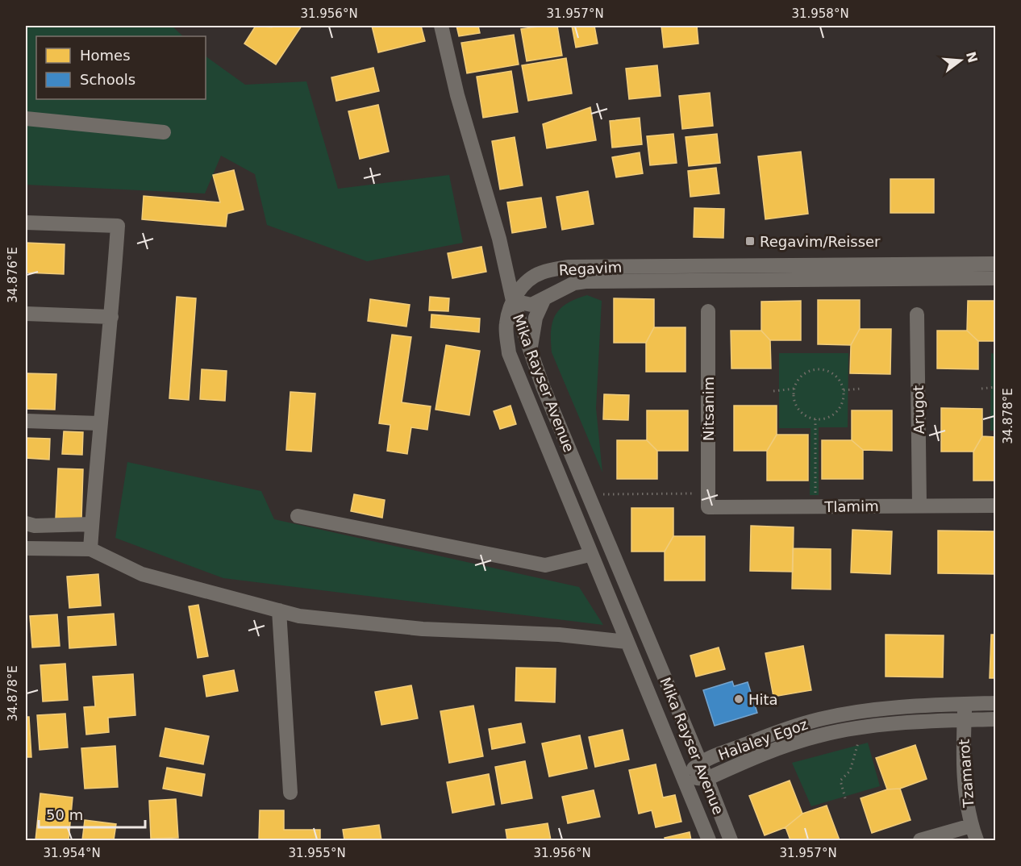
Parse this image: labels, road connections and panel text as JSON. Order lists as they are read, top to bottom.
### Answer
{
  "streets": {
    "street": [
      "Regavim",
      "Mika Rayser Avenue",
      "Nitsanim",
      "Arugot",
      "Tlamim",
      "Halaley Egoz",
      "Tzamarot"
    ]
  },
  "crossings": [
    ["Regavim", "Mika Rayser Avenue"],
    ["Mika Rayser Avenue", "Halaley Egoz"],
    ["Nitsanim", "Tlamim"],
    ["Arugot", "Tlamim"],
    ["Halaley Egoz", "Tzamarot"]
  ],
  "places": {
    "transit": ["Regavim/Reisser"],
    "other": ["Hita"]
  },
  "legend": ["Homes", "Schools"],
  "scale_bar": "50 m",
  "north": "right",
  "coordinates": [
    "31.956°N",
    "31.957°N",
    "31.958°N",
    "34.876°E",
    "34.878°E",
    "31.954°N",
    "31.955°N"
  ]
}
